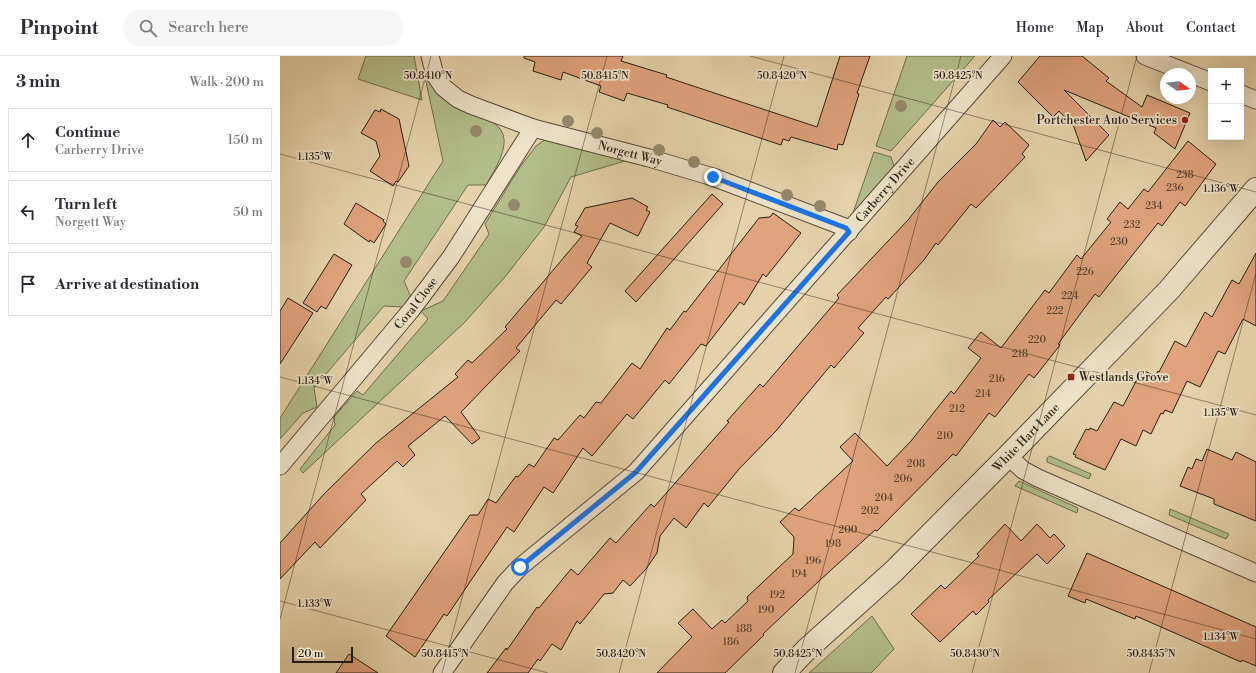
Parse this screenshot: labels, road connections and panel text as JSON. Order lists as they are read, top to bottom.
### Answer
{
  "streets": {
    "street": [
      "Norgett Way",
      "Carberry Drive",
      "Coral Close",
      "White Hart Lane"
    ]
  },
  "crossings": [
    ["Norgett Way", "Carberry Drive"],
    ["Norgett Way", "Coral Close"]
  ],
  "places": {
    "other": ["Portchester Auto Services"],
    "transit": ["Westlands Grove"]
  },
  "house_numbers": [
    "238",
    "236",
    "234",
    "232",
    "230",
    "226",
    "224",
    "222",
    "220",
    "218",
    "216",
    "214",
    "212",
    "210",
    "208",
    "206",
    "204",
    "202",
    "200",
    "198",
    "196",
    "194",
    "192",
    "190",
    "188",
    "186"
  ],
  "scale_bar": "20 m",
  "north": "right",
  "page": {
    "header": "Pinpoint",
    "search": "Search here",
    "nav": [
      "Home",
      "Map",
      "About",
      "Contact"
    ],
    "heading": ["3 min", "Walk · 200 m"],
    "map_buttons": ["+", "−"],
    "list": [
      ["Continue", "Carberry Drive", "150 m"],
      ["Turn left", "Norgett Way", "50 m"],
      "Arrive at destination"
    ],
    "scale": "20 m"
  },
  "coordinates": [
    "50.8410°N",
    "50.8415°N",
    "50.8420°N",
    "50.8425°N",
    "1.135°W",
    "1.136°W",
    "1.134°W",
    "1.133°W",
    "50.8430°N",
    "50.8435°N"
  ]
}
